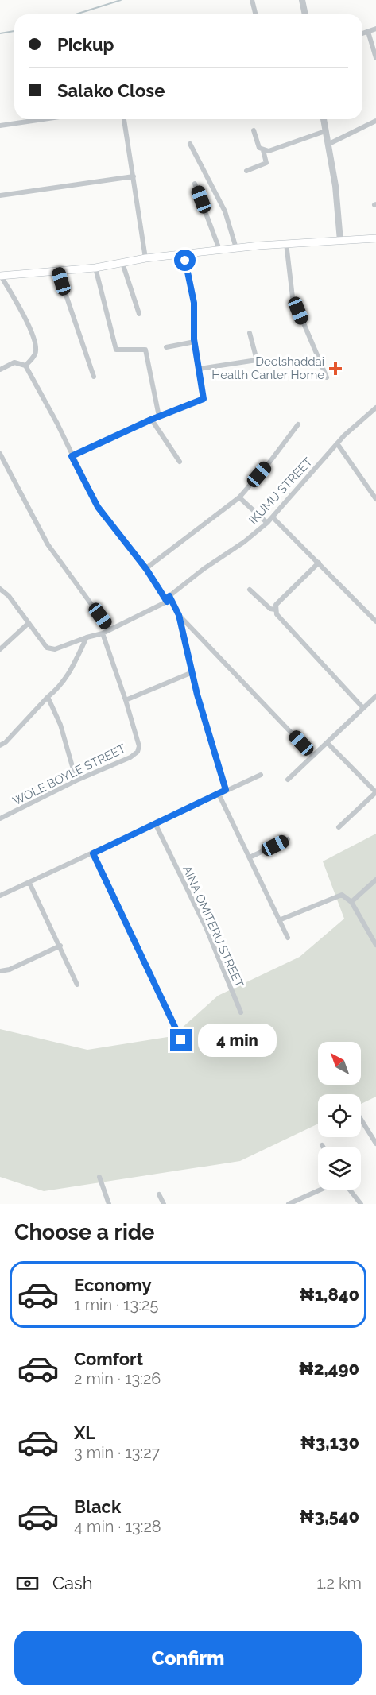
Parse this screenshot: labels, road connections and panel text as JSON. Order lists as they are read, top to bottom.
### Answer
{
  "streets": {
    "street": ["IKUMU STREET", "WOLE BOYLE STREET", "AINA OMITERU STREET"]
  },
  "crossings": [
    ["IKUMU STREET", "WOLE BOYLE STREET"]
  ],
  "places": {
    "health": ["Deelshaddai Health Canter Home"]
  },
  "north": "top left",
  "page": {
    "banner": ["Pickup", "Salako Close"],
    "bubble": "4 min",
    "heading": "Choose a ride",
    "list": [
      {
        "name": "Economy",
        "note": "1 min · 13:25",
        "value": "₦1,840"
      },
      {
        "name": "Comfort",
        "note": "2 min · 13:26",
        "value": "₦2,490"
      },
      {
        "name": "XL",
        "note": "3 min · 13:27",
        "value": "₦3,130"
      },
      {
        "name": "Black",
        "note": "4 min · 13:28",
        "value": "₦3,540"
      }
    ],
    "pay": ["Cash", "1.2 km"],
    "buttons": "Confirm"
  }
}
